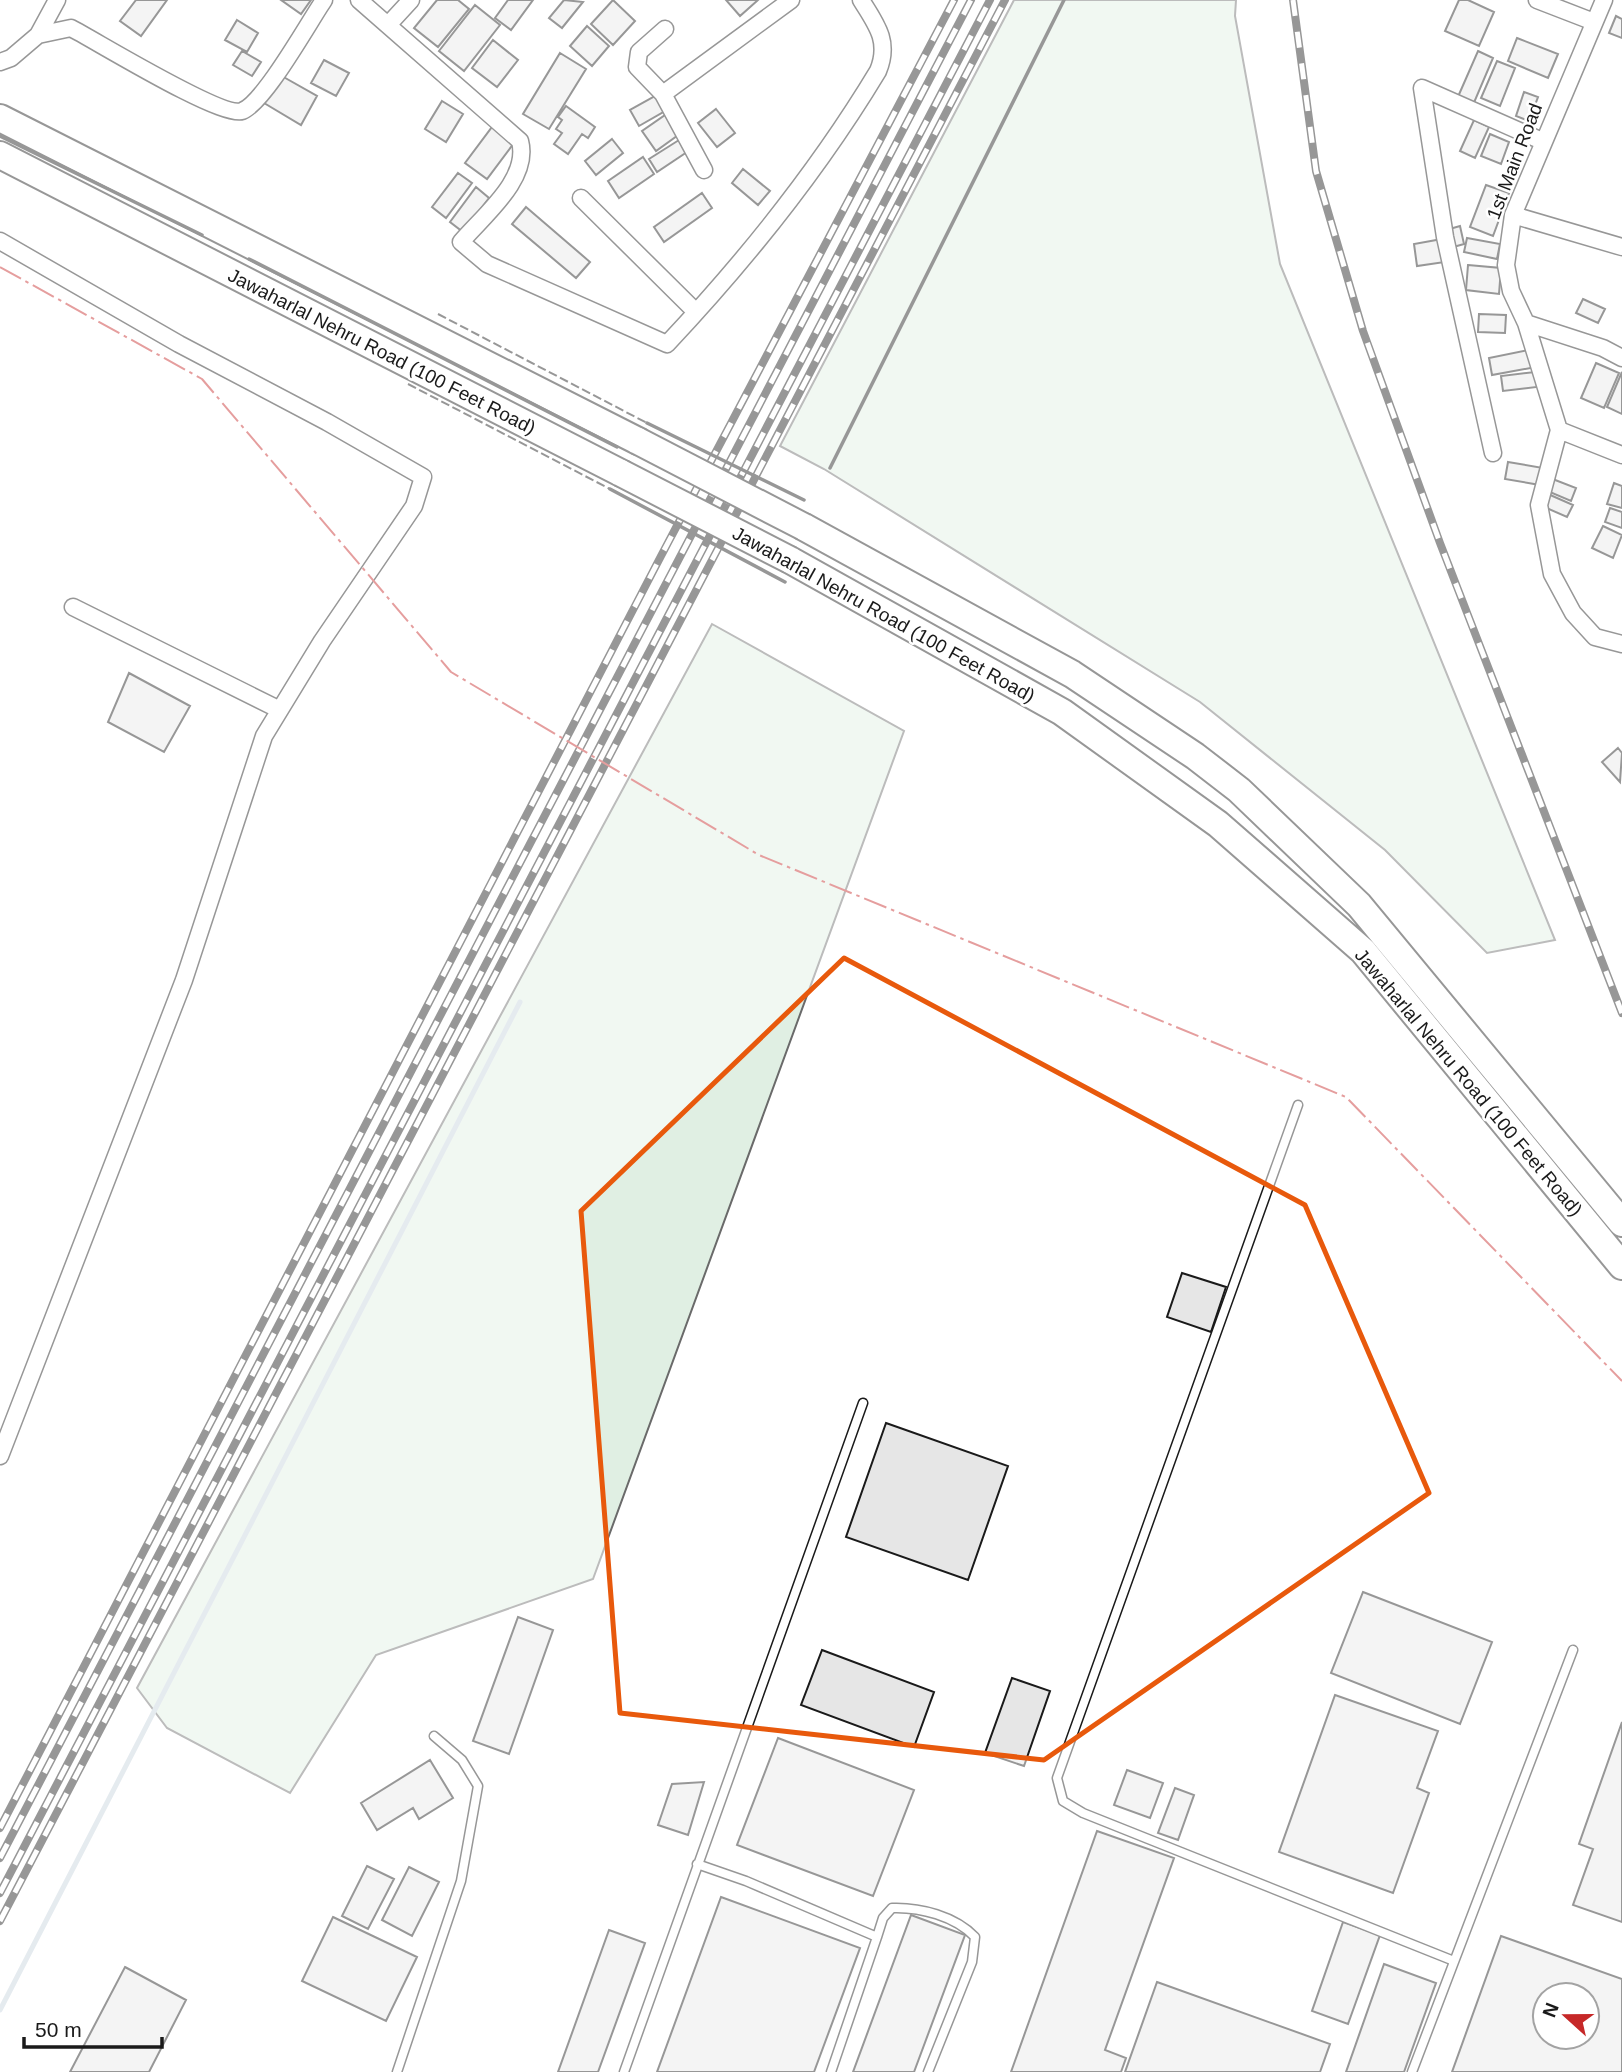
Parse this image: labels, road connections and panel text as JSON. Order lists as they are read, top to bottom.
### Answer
{
  "streets": {
    "main road": ["Jawaharlal Nehru Road (100 Feet Road)"],
    "street": ["1st Main Road"]
  },
  "scale_bar": "50 m",
  "north": "left"
}
